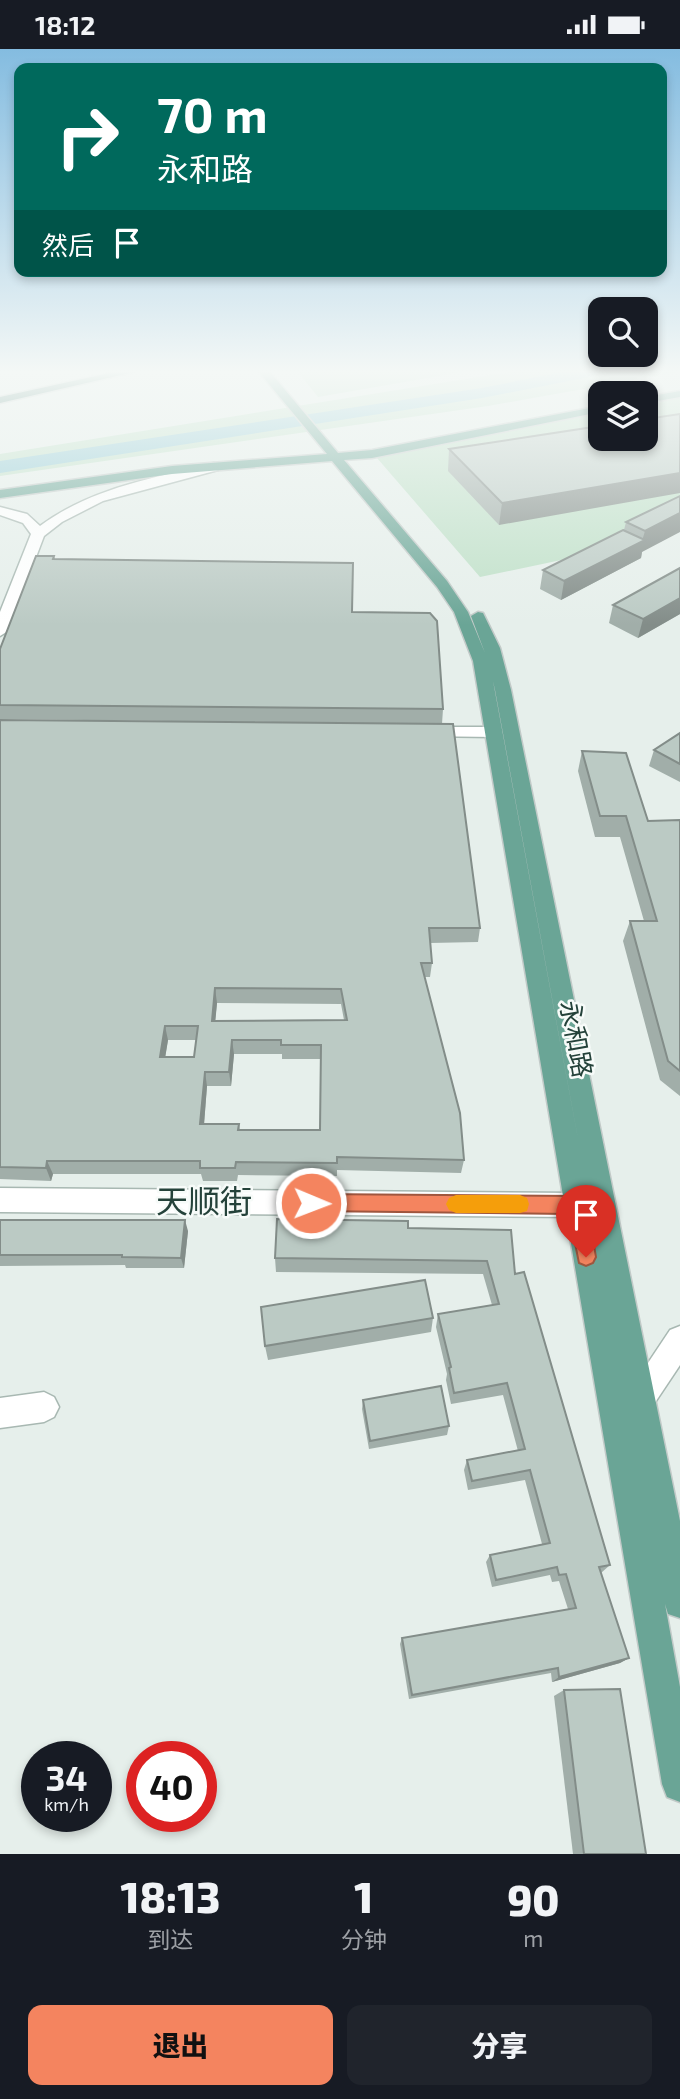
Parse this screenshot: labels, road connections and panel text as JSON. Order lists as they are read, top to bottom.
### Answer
{
  "streets": {
    "main road": ["永和路"],
    "street": ["天顺街"]
  },
  "crossings": [
    ["永和路", "天顺街"]
  ],
  "page": {
    "status": "18:12",
    "turn": ["70 m", "永和路"],
    "then": "然后",
    "speed": "34 km/h",
    "limit": "40",
    "eta": [
      "18:13",
      "到达",
      "1",
      "分钟",
      "90",
      "m"
    ],
    "buttons": ["退出", "分享"]
  }
}
